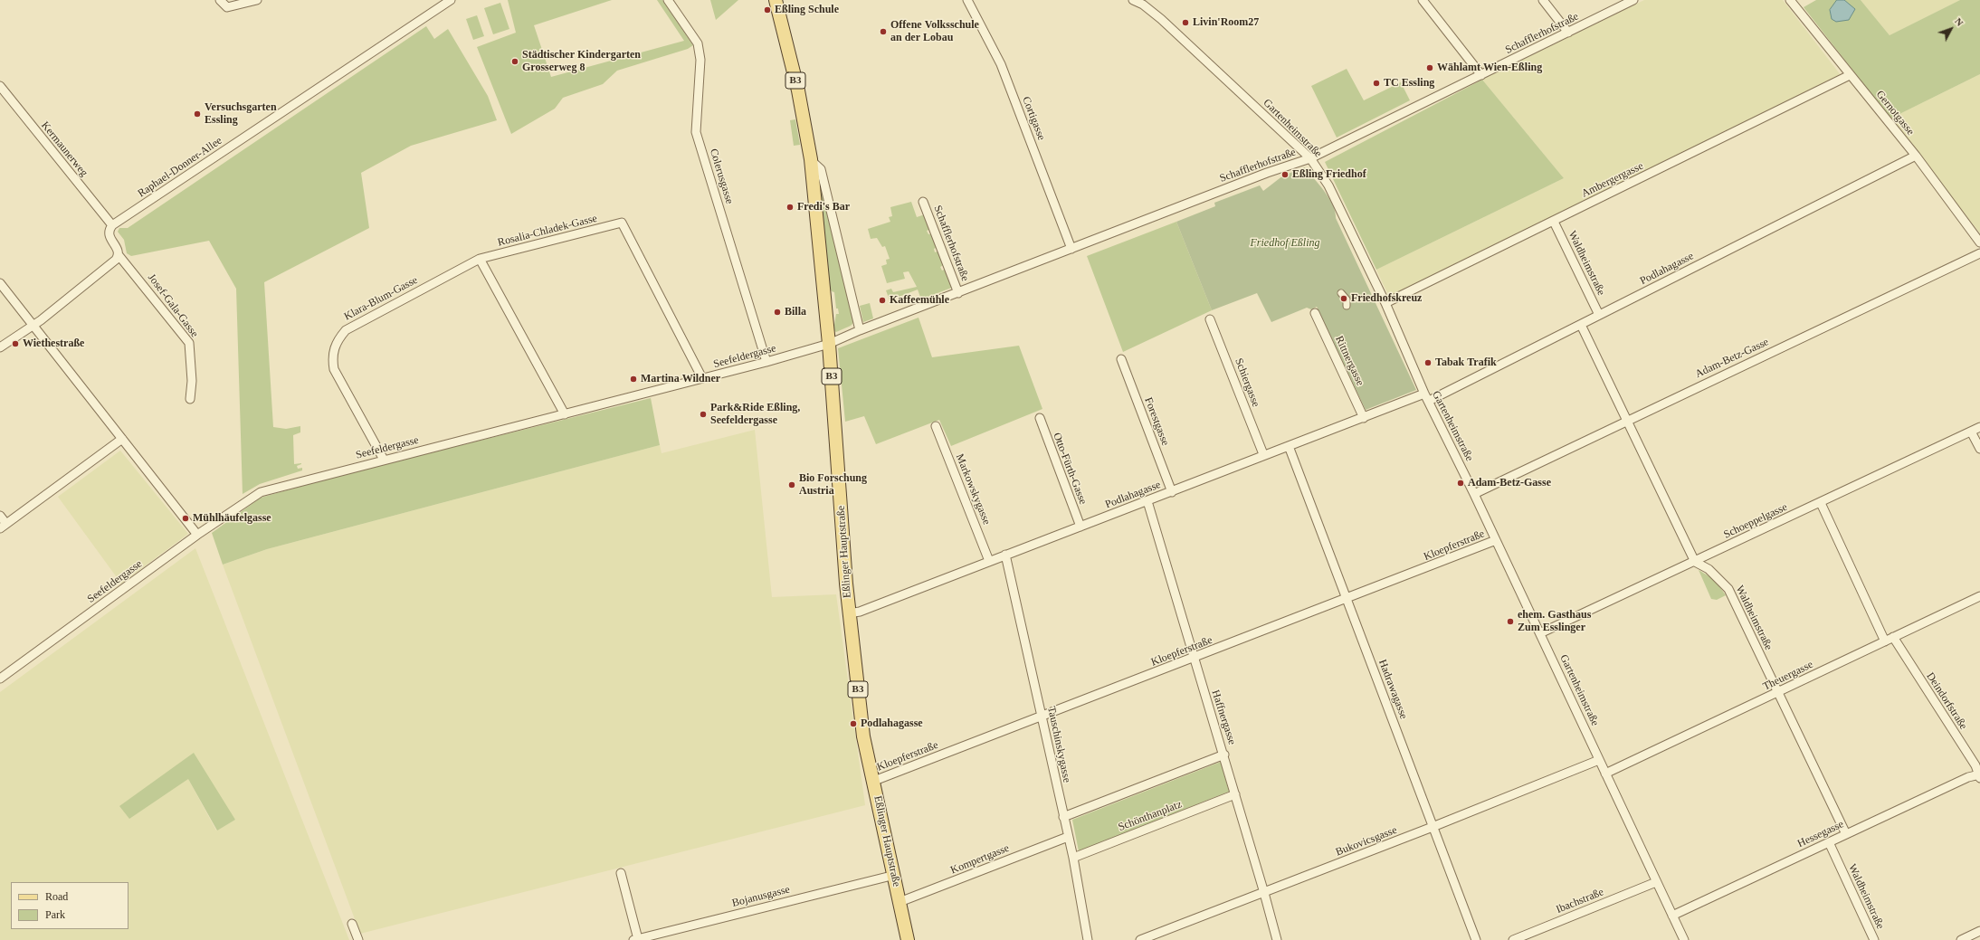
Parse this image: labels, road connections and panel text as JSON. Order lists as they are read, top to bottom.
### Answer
{
  "streets": {
    "main road": ["B3", "Eßlinger Hauptstraße"],
    "street": [
      "Schafflerhofstraße",
      "Gernotgasse",
      "Cortigasse",
      "Gartenheimstraße",
      "Kermaunerweg",
      "Raphael-Donner-Allee",
      "Colerusgasse",
      "Ambergergasse",
      "Rosalia-Chladek-Gasse",
      "Waldheimstraße",
      "Podlahagasse",
      "Klara-Blum-Gasse",
      "Josef-Gala-Gasse",
      "Seefeldergasse",
      "Adam-Betz-Gasse",
      "Rittnergasse",
      "Schiergasse",
      "Forestgasse",
      "Otto-Fürth-Gasse",
      "Markowskygasse",
      "Schoeppelgasse",
      "Kloepferstraße",
      "Theuergasse",
      "Hadrawagasse",
      "Deindorfstraße",
      "Haffnergasse",
      "Tauschinskygasse",
      "Schönthanplatz",
      "Hessegasse",
      "Bukovicsgasse",
      "Kompertgasse",
      "Bojanusgasse",
      "Ibachstraße"
    ]
  },
  "crossings": [
    ["Schafflerhofstraße", "Cortigasse"],
    ["Schafflerhofstraße", "Gartenheimstraße"],
    ["Schafflerhofstraße", "Seefeldergasse"],
    ["Schafflerhofstraße", "Eßlinger Hauptstraße"],
    ["Gernotgasse", "Ambergergasse"],
    ["Gernotgasse", "Podlahagasse"],
    ["Gartenheimstraße", "Ambergergasse"],
    ["Gartenheimstraße", "Podlahagasse"],
    ["Gartenheimstraße", "Adam-Betz-Gasse"],
    ["Gartenheimstraße", "Schoeppelgasse"],
    ["Gartenheimstraße", "Kloepferstraße"],
    ["Gartenheimstraße", "Theuergasse"],
    ["Gartenheimstraße", "Hessegasse"],
    ["Gartenheimstraße", "Bukovicsgasse"],
    ["Gartenheimstraße", "Ibachstraße"],
    ["Kermaunerweg", "Raphael-Donner-Allee"],
    ["Colerusgasse", "Seefeldergasse"],
    ["Ambergergasse", "Waldheimstraße"],
    ["Rosalia-Chladek-Gasse", "Klara-Blum-Gasse"],
    ["Rosalia-Chladek-Gasse", "Seefeldergasse"],
    ["Waldheimstraße", "Podlahagasse"],
    ["Waldheimstraße", "Schoeppelgasse"],
    ["Waldheimstraße", "Theuergasse"],
    ["Waldheimstraße", "Hessegasse"],
    ["Podlahagasse", "Rittnergasse"],
    ["Podlahagasse", "Schiergasse"],
    ["Podlahagasse", "Forestgasse"],
    ["Podlahagasse", "Otto-Fürth-Gasse"],
    ["Podlahagasse", "Markowskygasse"],
    ["Podlahagasse", "Eßlinger Hauptstraße"],
    ["Podlahagasse", "Hadrawagasse"],
    ["Podlahagasse", "Haffnergasse"],
    ["Podlahagasse", "Tauschinskygasse"],
    ["Klara-Blum-Gasse", "Seefeldergasse"],
    ["Seefeldergasse", "Eßlinger Hauptstraße"],
    ["Kloepferstraße", "Eßlinger Hauptstraße"],
    ["Kloepferstraße", "Hadrawagasse"],
    ["Kloepferstraße", "Haffnergasse"],
    ["Kloepferstraße", "Tauschinskygasse"],
    ["Eßlinger Hauptstraße", "Kompertgasse"],
    ["Eßlinger Hauptstraße", "Bojanusgasse"],
    ["Theuergasse", "Deindorfstraße"],
    ["Hadrawagasse", "Bukovicsgasse"],
    ["Deindorfstraße", "Hessegasse"],
    ["Haffnergasse", "Schönthanplatz"],
    ["Haffnergasse", "Bukovicsgasse"],
    ["Tauschinskygasse", "Schönthanplatz"],
    ["Tauschinskygasse", "Kompertgasse"]
  ],
  "parks": ["Friedhof Eßling"],
  "places": [
    "Eßling Schule",
    "Livin'Room27",
    "Offene Volksschule an der Lobau",
    "Städtischer Kindergarten Grosserweg 8",
    "Wählamt Wien-Eßling",
    "TC Essling",
    "Versuchsgarten Essling",
    "Eßling Friedhof",
    "Fredi's Bar",
    "Friedhofskreuz",
    "Kaffeemühle",
    "Billa",
    "Wiethestraße",
    "Tabak Trafik",
    "Martina Wildner",
    "Park&Ride Eßling, Seefeldergasse",
    "Adam-Betz-Gasse",
    "Bio Forschung Austria",
    "Mühlhäufelgasse",
    "ehem. Gasthaus Zum Esslinger",
    "Podlahagasse"
  ],
  "legend": ["Road", "Park"],
  "north": "top right"
}
